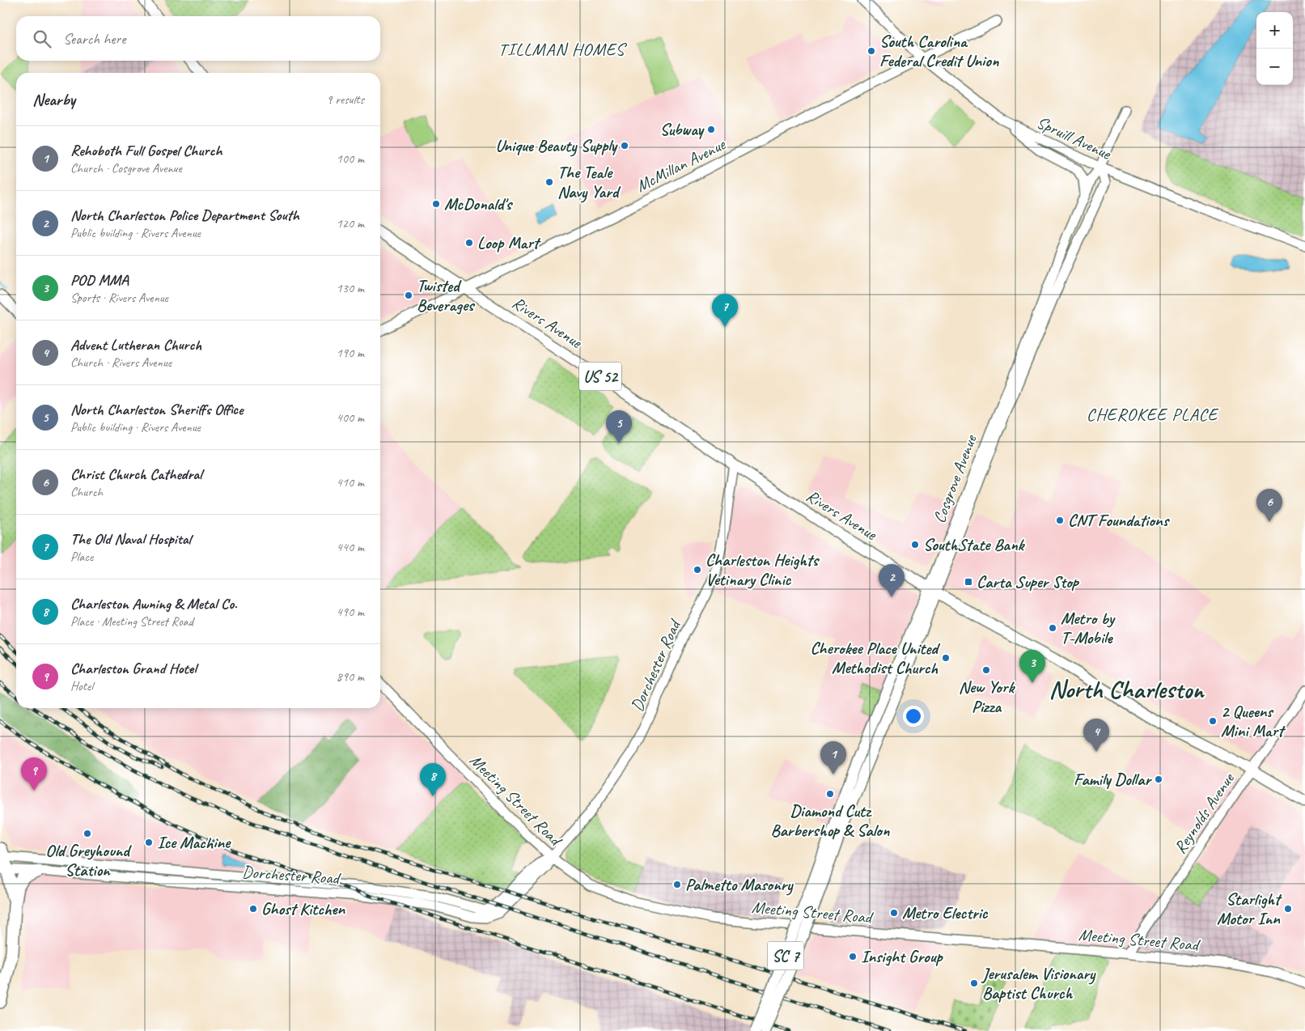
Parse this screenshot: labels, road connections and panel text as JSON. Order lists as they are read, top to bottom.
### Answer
{
  "streets": {
    "main road": [
      "Rivers Avenue",
      "US 52",
      "Cosgrove Avenue",
      "SC 7"
    ],
    "street": [
      "Spruill Avenue",
      "McMillan Avenue",
      "Dorchester Road",
      "Meeting Street Road",
      "Reynolds Avenue"
    ]
  },
  "crossings": [
    ["Spruill Avenue", "McMillan Avenue"],
    ["Spruill Avenue", "Cosgrove Avenue"],
    ["McMillan Avenue", "Rivers Avenue"],
    ["Rivers Avenue", "Cosgrove Avenue"],
    ["Rivers Avenue", "Dorchester Road"],
    ["Rivers Avenue", "Reynolds Avenue"],
    ["Dorchester Road", "Meeting Street Road"],
    ["Meeting Street Road", "Reynolds Avenue"]
  ],
  "districts": ["TILLMAN HOMES", "CHEROKEE PLACE", "North Charleston"],
  "places": {
    "other": [
      "South Carolina Federal Credit Union",
      "Subway",
      "Unique Beauty Supply",
      "The Teale Navy Yard",
      "McDonald's",
      "Loop Mart",
      "Twisted Beverages",
      "CNT Foundations",
      "SouthState Bank",
      "Charleston Heights Vetinary Clinic",
      "Metro by T-Mobile",
      "Cherokee Place United Methodist Church",
      "New York Pizza",
      "2 Queens Mini Mart",
      "Family Dollar",
      "Diamond Cutz Barbershop & Salon",
      "Old Greyhound Station",
      "Ice Machine",
      "Palmetto Masonry",
      "Ghost Kitchen",
      "Starlight Motor Inn",
      "Metro Electric",
      "Insight Group",
      "Jerusalem Visionary Baptist Church"
    ],
    "transit": ["Carta Super Stop"]
  },
  "page": {
    "map_buttons": ["+", "−"],
    "search": "Search here",
    "heading": ["Nearby", "9 results"],
    "list": [
      {
        "mark": "1",
        "name": "Rehoboth Full Gospel Church",
        "note": "Church · Cosgrove Avenue",
        "value": "100 m"
      },
      {
        "mark": "2",
        "name": "North Charleston Police Department South",
        "note": "Public building · Rivers Avenue",
        "value": "120 m"
      },
      {
        "mark": "3",
        "name": "POD MMA",
        "note": "Sports · Rivers Avenue",
        "value": "130 m"
      },
      {
        "mark": "4",
        "name": "Advent Lutheran Church",
        "note": "Church · Rivers Avenue",
        "value": "190 m"
      },
      {
        "mark": "5",
        "name": "North Charleston Sheriffs Office",
        "note": "Public building · Rivers Avenue",
        "value": "400 m"
      },
      {
        "mark": "6",
        "name": "Christ Church Cathedral",
        "note": "Church",
        "value": "410 m"
      },
      {
        "mark": "7",
        "name": "The Old Naval Hospital",
        "note": "Place",
        "value": "440 m"
      },
      {
        "mark": "8",
        "name": "Charleston Awning & Metal Co.",
        "note": "Place · Meeting Street Road",
        "value": "490 m"
      },
      {
        "mark": "9",
        "name": "Charleston Grand Hotel",
        "note": "Hotel",
        "value": "890 m"
      }
    ],
    "pins": [
      "7",
      "5",
      "6",
      "2",
      "3",
      "4",
      "1",
      "9",
      "8"
    ]
  }
}
